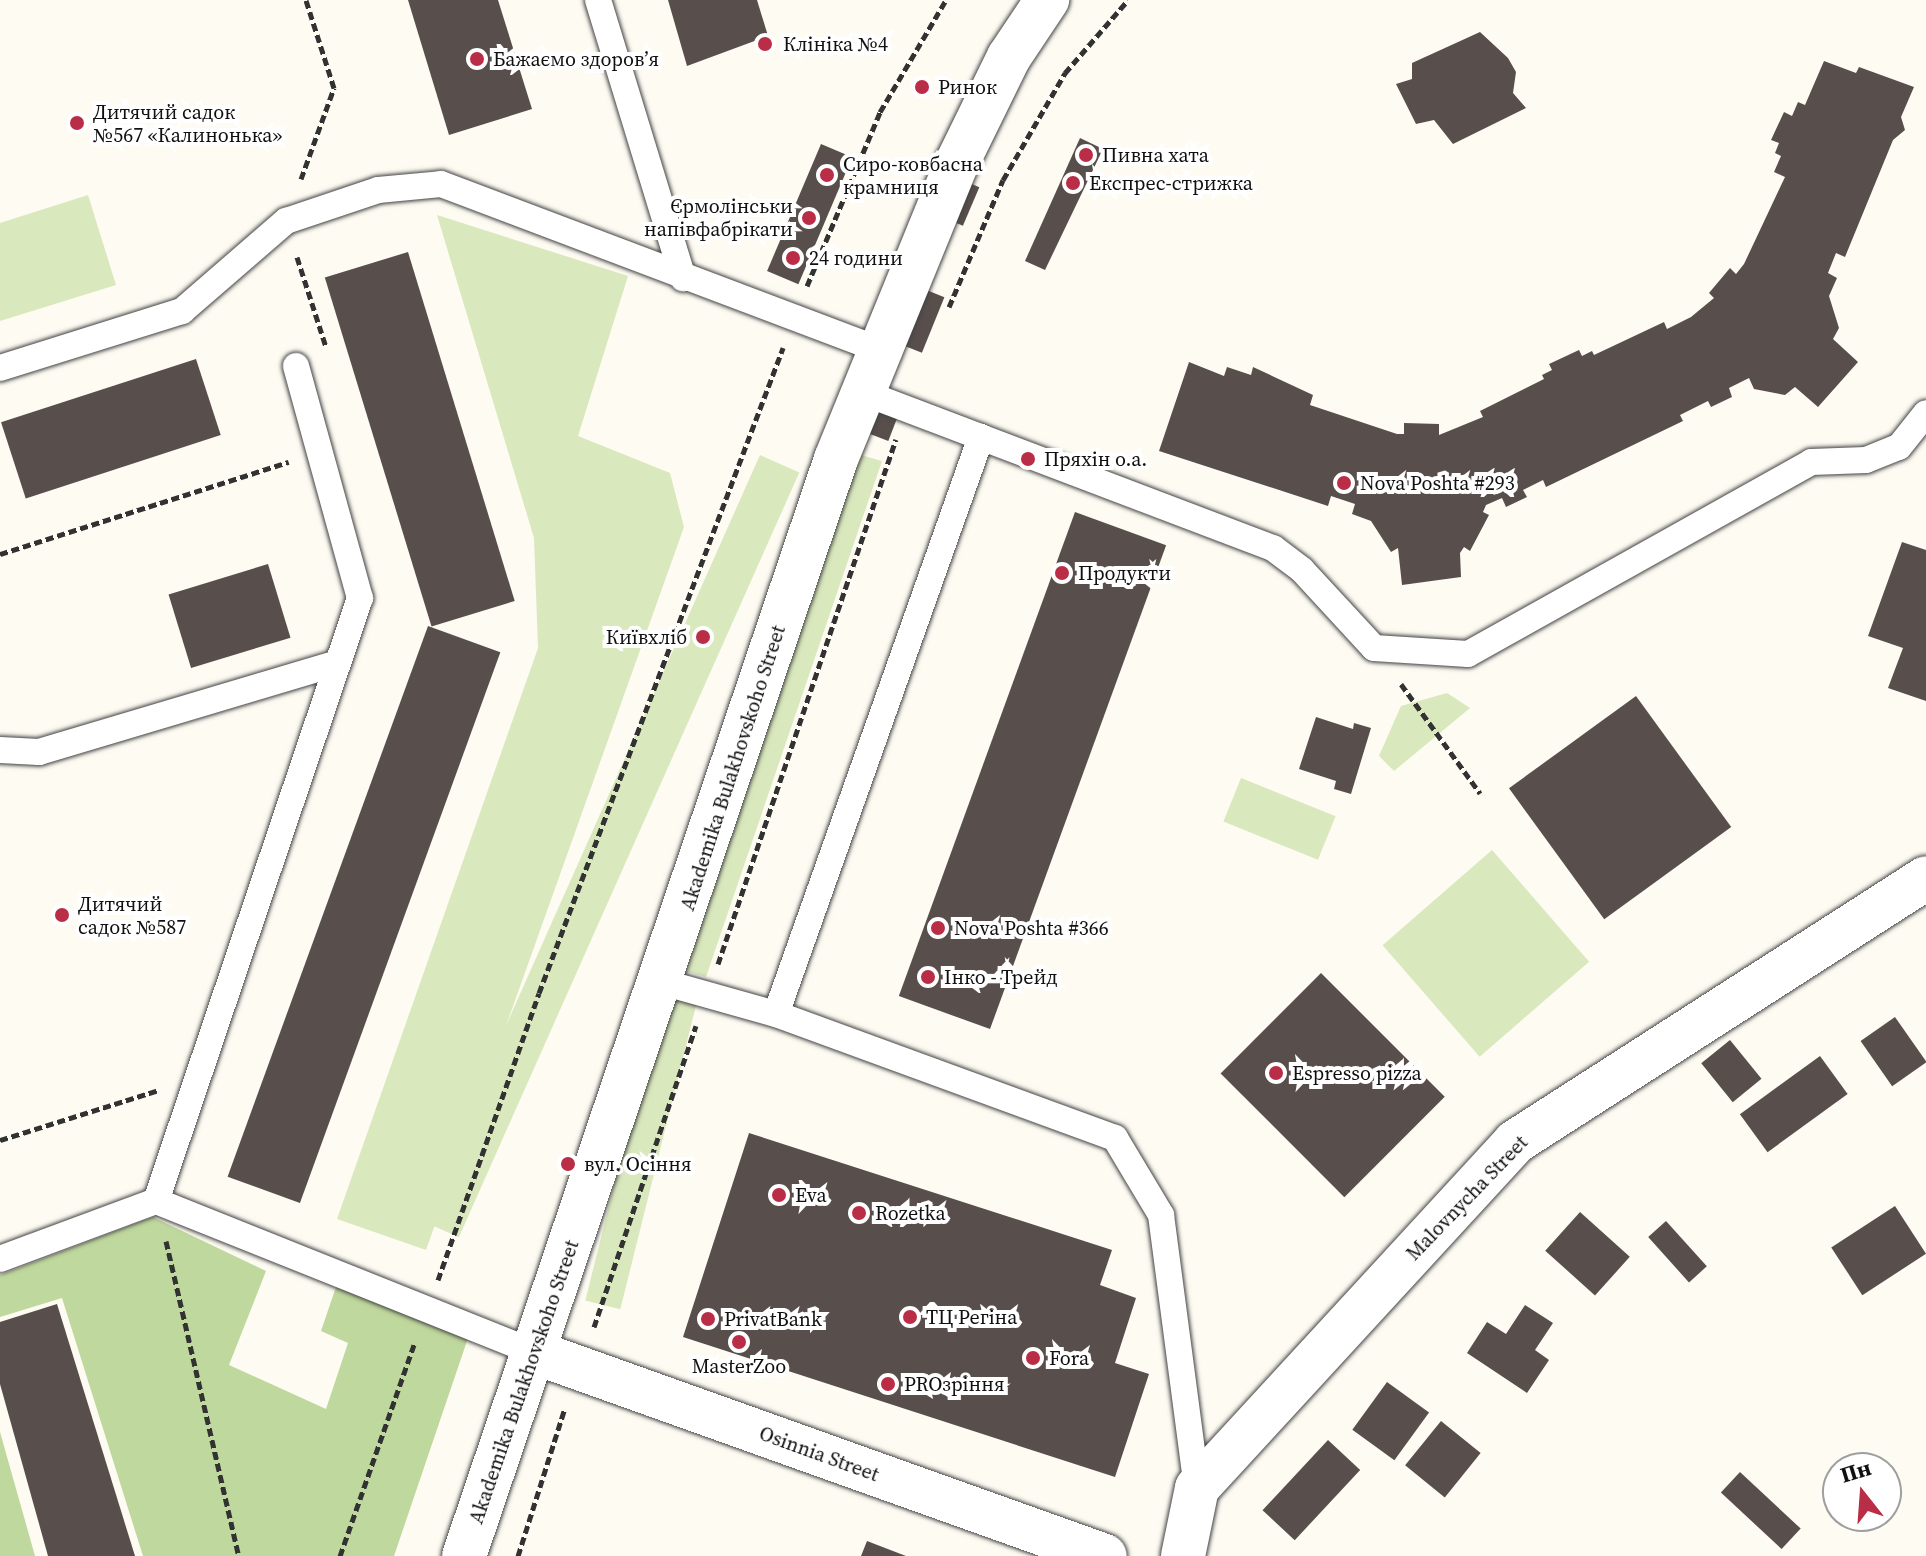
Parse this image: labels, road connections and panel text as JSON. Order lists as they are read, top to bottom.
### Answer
{
  "streets": {
    "street": ["Akademika Bulakhovskoho Street", "Malovnycha Street", "Osinnia Street"]
  },
  "crossings": [
    ["Akademika Bulakhovskoho Street", "Osinnia Street"]
  ],
  "places": [
    "Клініка №4",
    "Бажаємо здоровʼя",
    "Ринок",
    "Дитячий садок №567 «Калинонька»",
    "Пивна хата",
    "Сиро-ковбасна крамниця",
    "Експрес-стрижка",
    "Єрмолінськи напівфабрікати",
    "24 години",
    "Пряхін о.а.",
    "Nova Poshta #293",
    "Продукти",
    "Київхліб",
    "Дитячий садок №587",
    "Nova Poshta #366",
    "Інко - Трейд",
    "Espresso pizza",
    "вул. Осіння",
    "Eva",
    "Rozetka",
    "ТЦ Регіна",
    "PrivatBank",
    "MasterZoo",
    "Fora",
    "PROзріння"
  ],
  "north": "top"
}
